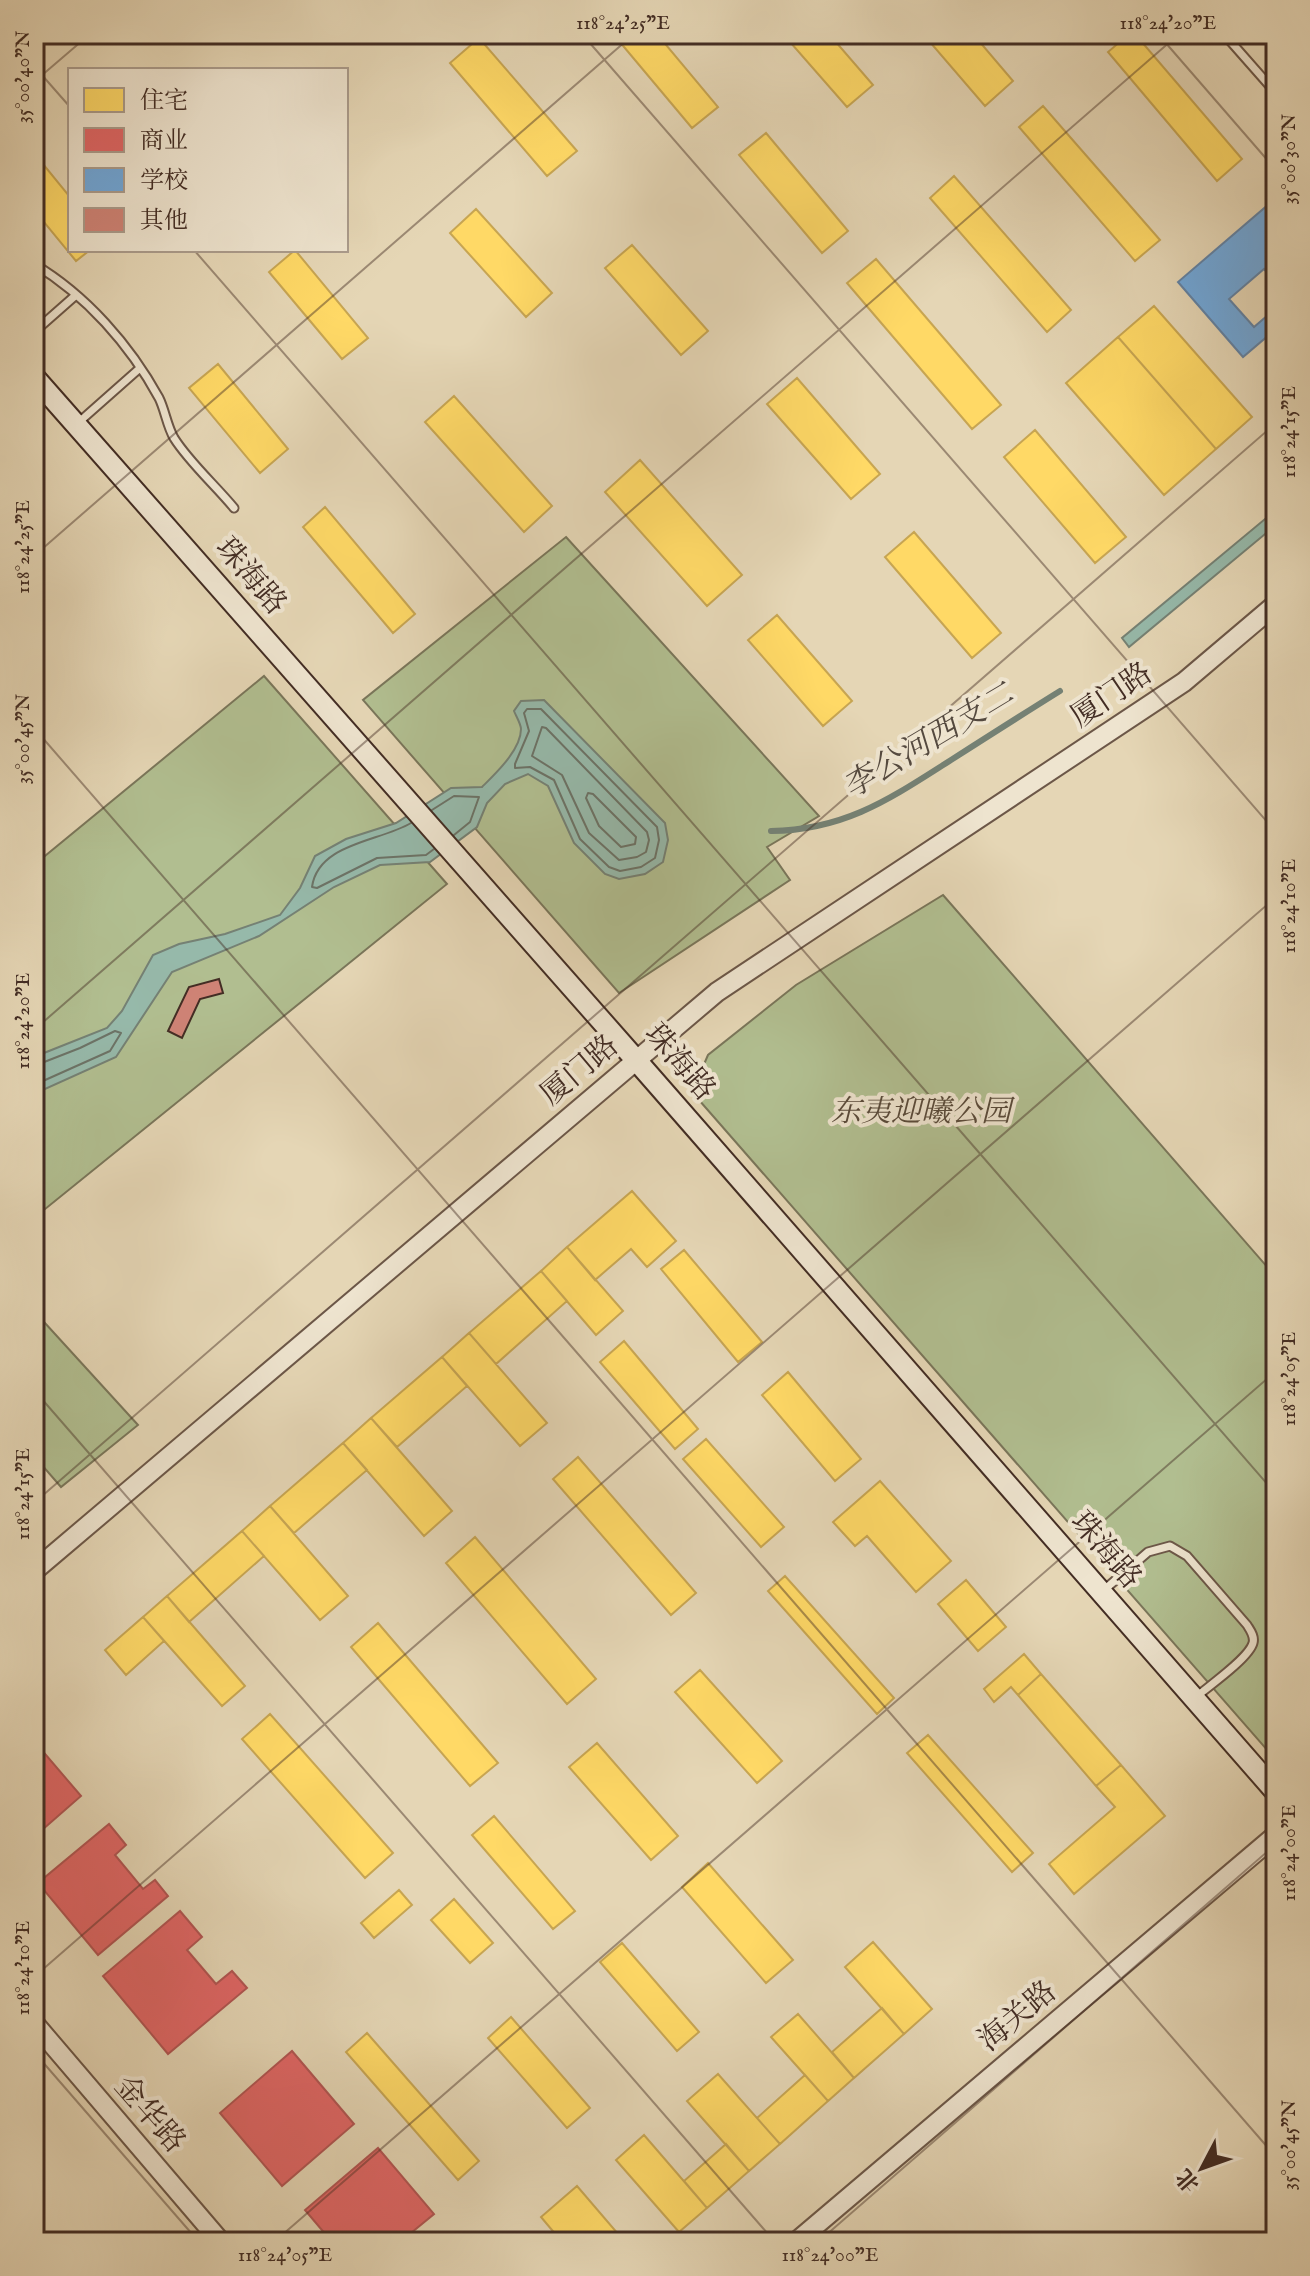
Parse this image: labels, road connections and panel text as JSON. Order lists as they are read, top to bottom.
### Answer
{
  "streets": {
    "main road": ["珠海路"],
    "street": ["厦门路", "海关路", "金华路"]
  },
  "crossings": [
    ["珠海路", "厦门路"]
  ],
  "water": ["李公河西支二"],
  "parks": ["东夷迎曦公园"],
  "legend": [
    "住宅",
    "商业",
    "学校",
    "其他"
  ],
  "north": "bottom left",
  "coordinates": [
    "118°24'25\"E",
    "118°24'20\"E",
    "35°00'40\"N",
    "35°00'30\"N",
    "118°24'15\"E",
    "35°00'45\"N",
    "118°24'10\"E",
    "118°24'05\"E",
    "118°24'00\"E"
  ]
}
